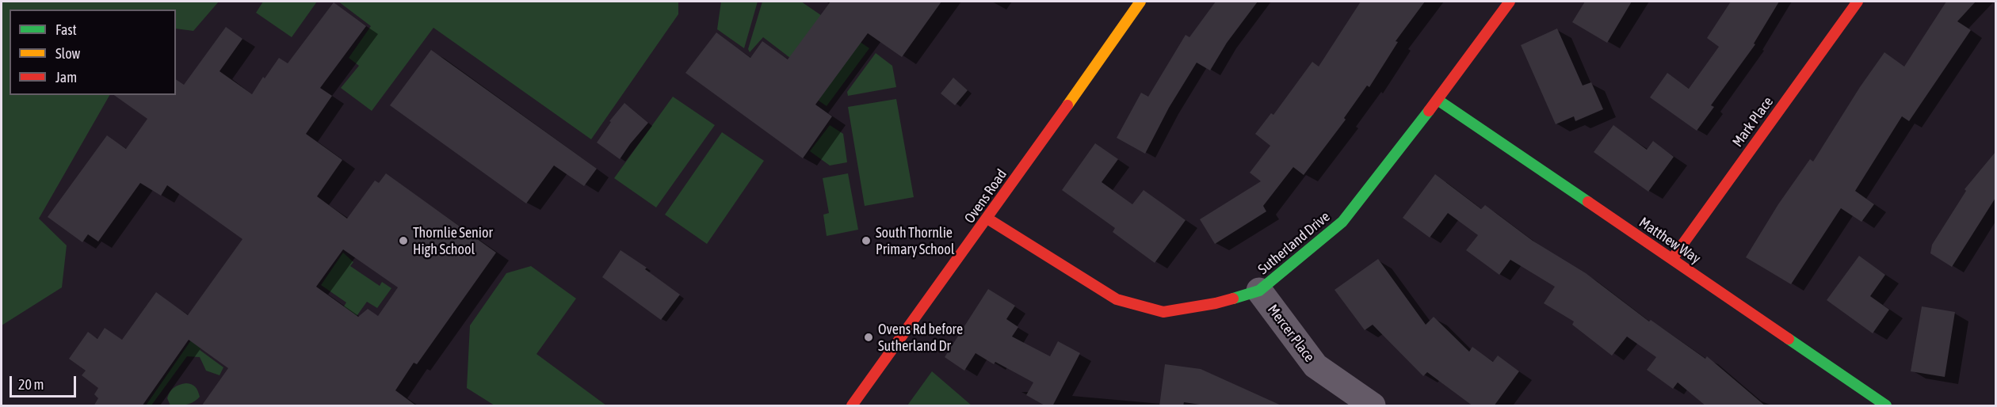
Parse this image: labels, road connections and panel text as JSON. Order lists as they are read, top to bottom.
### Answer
{
  "streets": {
    "street": [
      "Mark Place",
      "Ovens Road",
      "Matthew Way",
      "Sutherland Drive",
      "Mercer Place"
    ]
  },
  "crossings": [
    ["Mark Place", "Matthew Way"],
    ["Ovens Road", "Sutherland Drive"],
    ["Matthew Way", "Sutherland Drive"],
    ["Sutherland Drive", "Mercer Place"]
  ],
  "places": ["Thornlie Senior High School", "South Thornlie Primary School", "Ovens Rd before Sutherland Dr"],
  "legend": ["Fast", "Slow", "Jam"],
  "scale_bar": "20 m"
}
